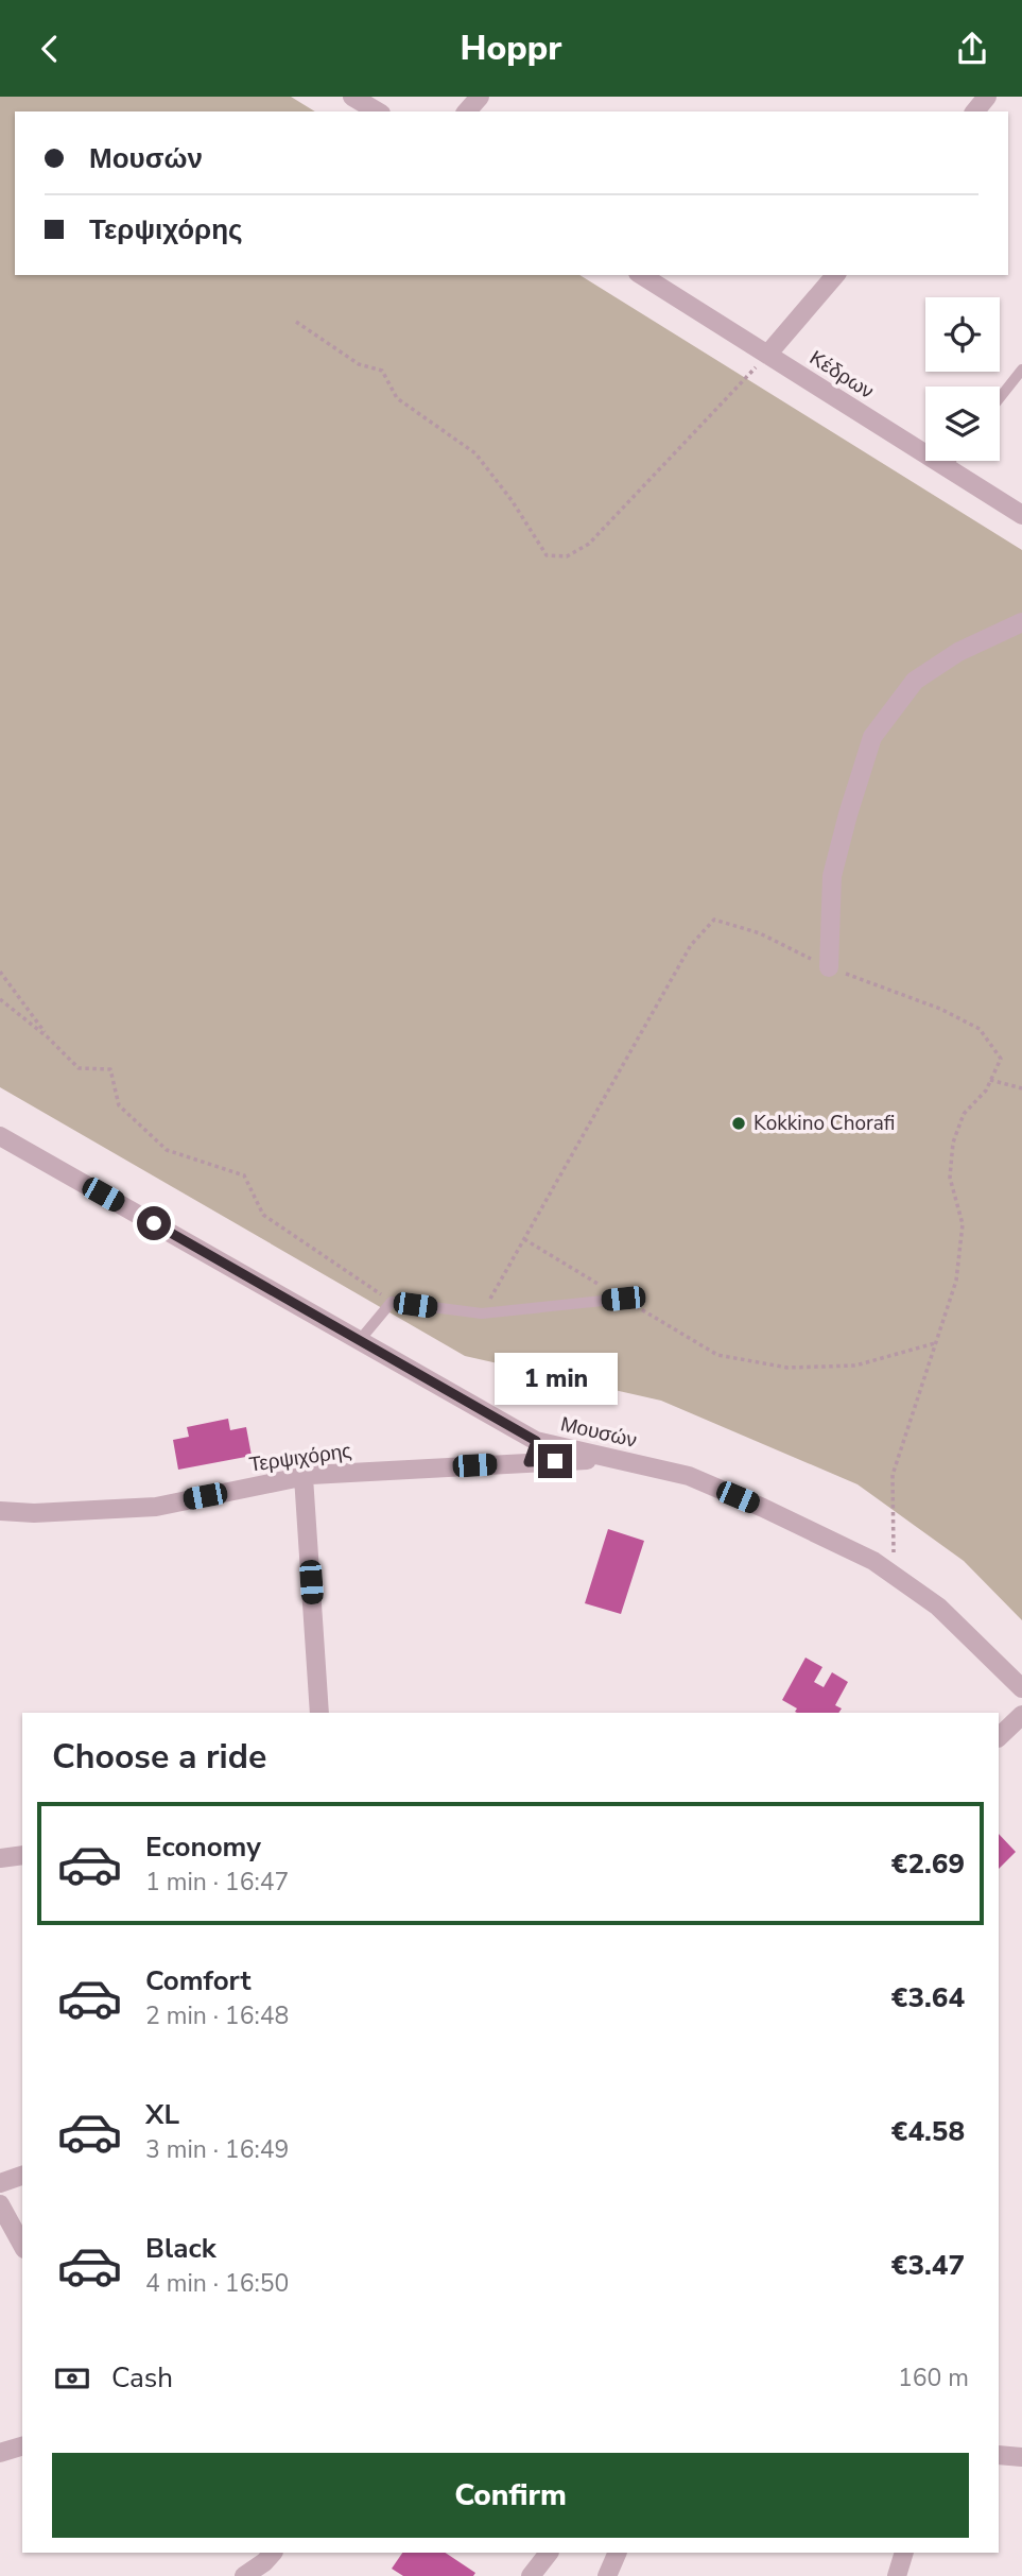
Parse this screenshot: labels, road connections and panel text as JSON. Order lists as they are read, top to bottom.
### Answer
{
  "streets": {
    "street": ["Κέδρων", "Μουσών", "Τερψιχόρης"]
  },
  "crossings": [
    ["Μουσών", "Τερψιχόρης"]
  ],
  "places": ["Kokkino Chorafi"],
  "page": {
    "header": "Hoppr",
    "banner": ["Μουσών", "Τερψιχόρης"],
    "bubble": "1 min",
    "heading": "Choose a ride",
    "list": [
      {
        "name": "Economy",
        "note": "1 min · 16:47",
        "value": "€2.69"
      },
      {
        "name": "Comfort",
        "note": "2 min · 16:48",
        "value": "€3.64"
      },
      {
        "name": "XL",
        "note": "3 min · 16:49",
        "value": "€4.58"
      },
      {
        "name": "Black",
        "note": "4 min · 16:50",
        "value": "€3.47"
      }
    ],
    "pay": ["Cash", "160 m"],
    "buttons": "Confirm"
  }
}
